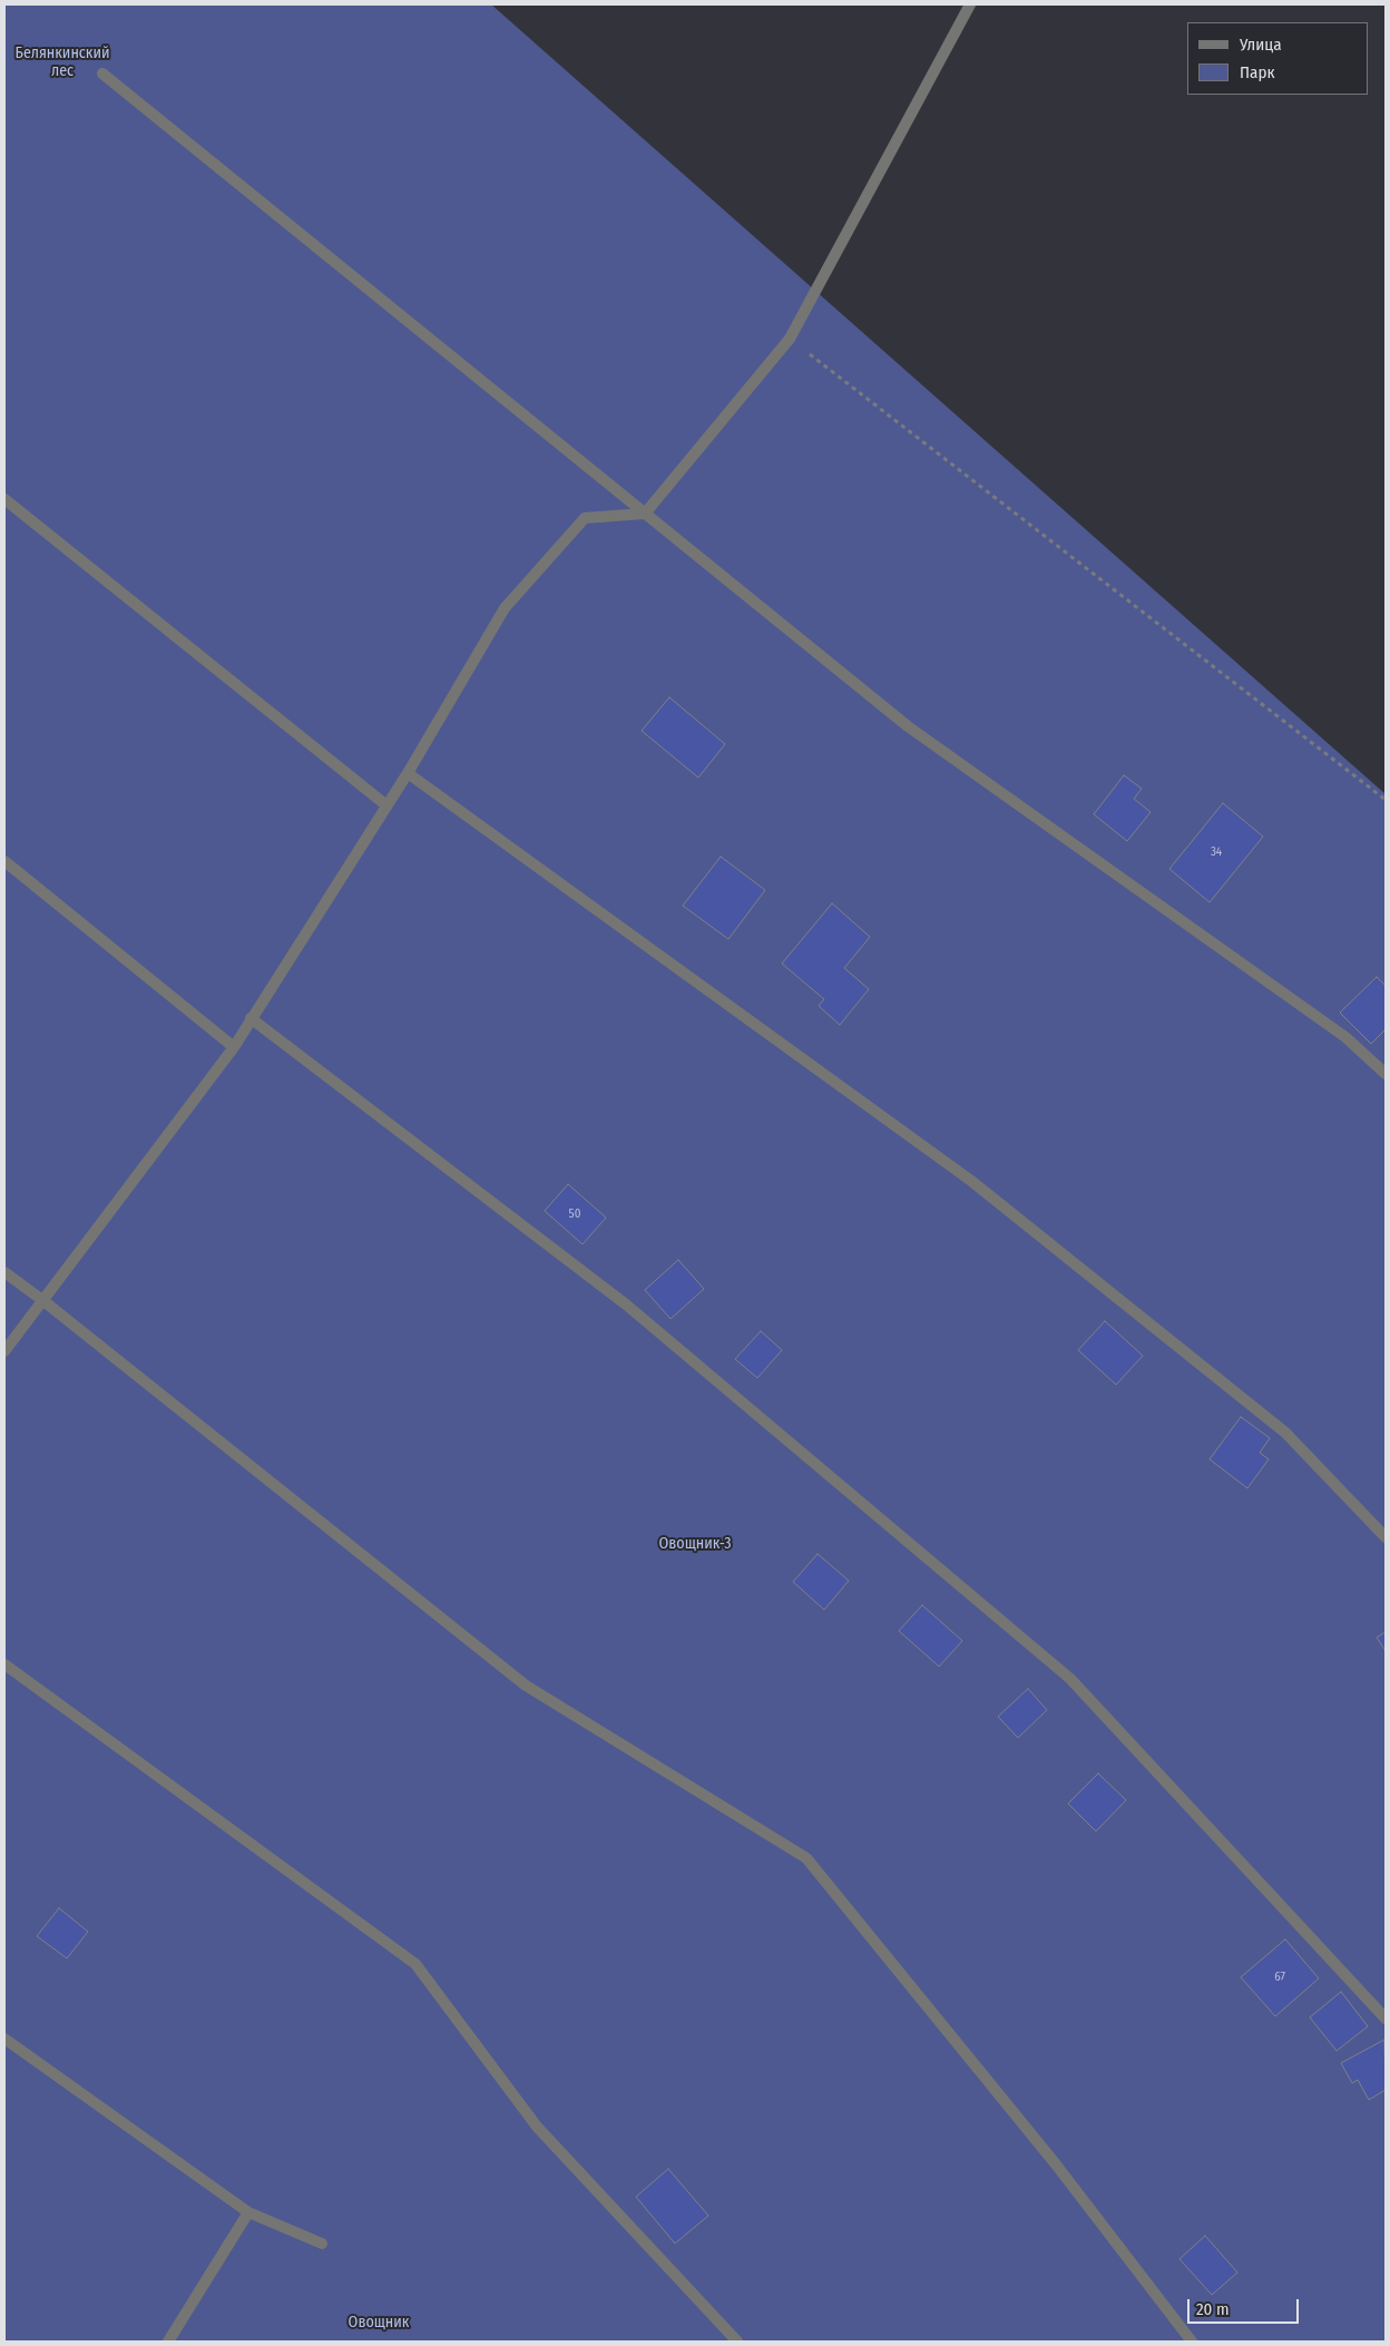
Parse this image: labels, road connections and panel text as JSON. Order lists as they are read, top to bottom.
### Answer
{
  "parks": ["Белянкинский лес", "Овощник-3", "Овощник"],
  "house_numbers": ["34", "50", "67"],
  "legend": ["Улица", "Парк"],
  "scale_bar": "20 m"
}
